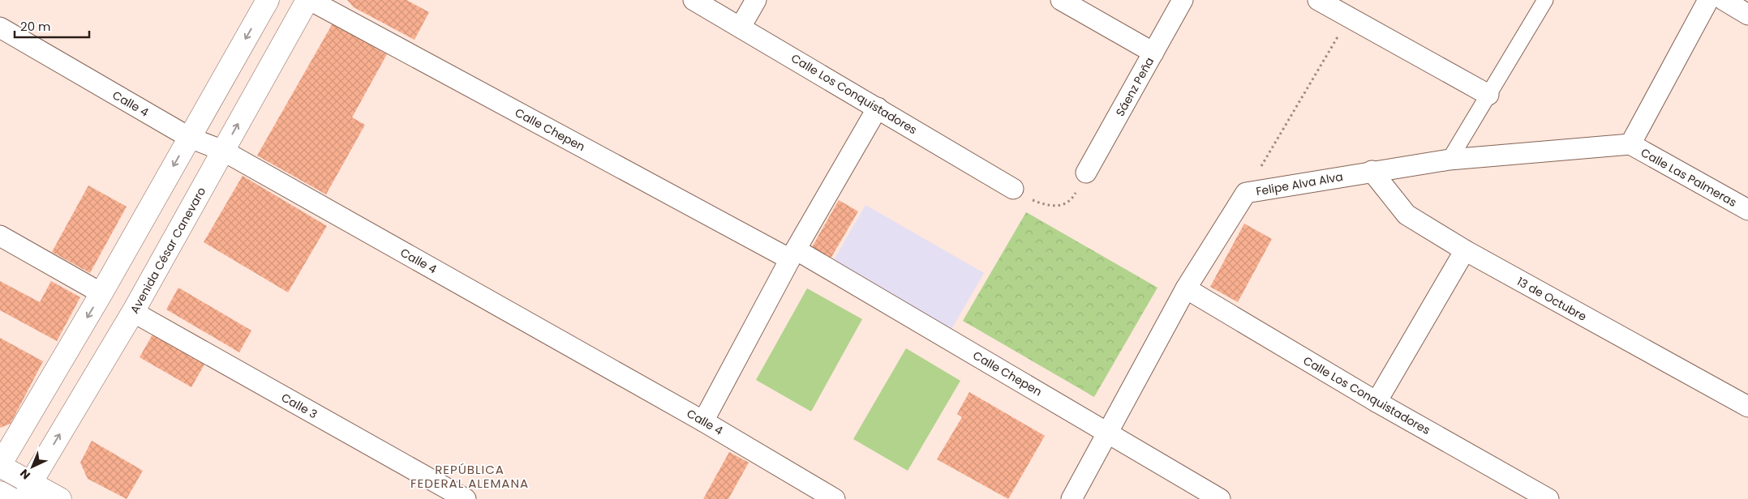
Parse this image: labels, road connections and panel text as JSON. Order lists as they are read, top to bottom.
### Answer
{
  "streets": {
    "main road": ["Avenida César Canevaro"],
    "street": [
      "Sáenz Peña",
      "Calle Los Conquistadores",
      "Calle 4",
      "Calle Chepen",
      "Calle Las Palmeras",
      "Felipe Alva Alva",
      "13 de Octubre",
      "Calle 3"
    ]
  },
  "crossings": [
    ["Calle Los Conquistadores", "Felipe Alva Alva"],
    ["Calle 4", "Avenida César Canevaro"],
    ["Calle Chepen", "Felipe Alva Alva"],
    ["Calle Chepen", "Avenida César Canevaro"],
    ["Calle Las Palmeras", "Felipe Alva Alva"],
    ["Felipe Alva Alva", "13 de Octubre"],
    ["Avenida César Canevaro", "Calle 3"]
  ],
  "districts": ["REPÚBLICA FEDERAL ALEMANA"],
  "scale_bar": "20 m",
  "north": "bottom left"
}
